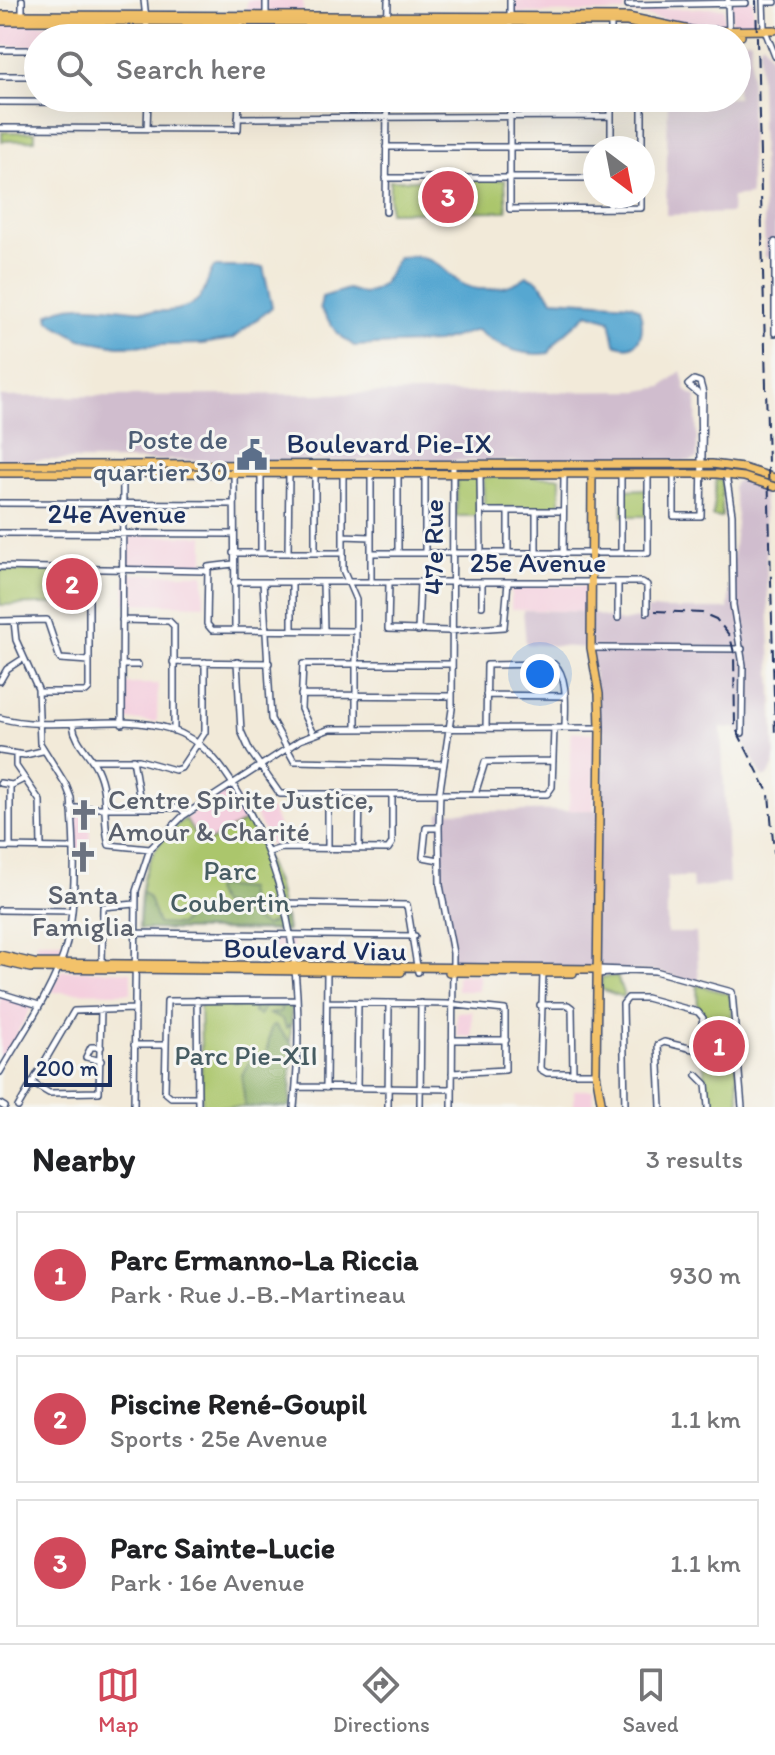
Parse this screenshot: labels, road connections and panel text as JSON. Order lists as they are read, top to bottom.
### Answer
{
  "streets": {
    "main road": ["Boulevard Pie-IX", "Boulevard Viau"],
    "street": ["24e Avenue", "47e Rue", "25e Avenue"]
  },
  "crossings": [
    ["Boulevard Pie-IX", "47e Rue"],
    ["47e Rue", "25e Avenue"],
    ["47e Rue", "Boulevard Viau"]
  ],
  "parks": ["Parc Coubertin", "Parc Pie-XII"],
  "places": {
    "public building": ["Poste de quartier 30"],
    "church": ["Centre Spirite Justice, Amour & Charité", "Santa Famiglia"]
  },
  "scale_bar": "200 m",
  "north": "bottom right",
  "page": {
    "search": "Search here",
    "pins": ["3", "2", "1"],
    "scale": "200 m",
    "heading": ["Nearby", "3 results"],
    "list": [
      {
        "mark": "1",
        "name": "Parc Ermanno-La Riccia",
        "note": "Park · Rue J.-B.-Martineau",
        "value": "930 m"
      },
      {
        "mark": "2",
        "name": "Piscine René-Goupil",
        "note": "Sports · 25e Avenue",
        "value": "1.1 km"
      },
      {
        "mark": "3",
        "name": "Parc Sainte-Lucie",
        "note": "Park · 16e Avenue",
        "value": "1.1 km"
      }
    ],
    "nav": ["Map", "Directions", "Saved"]
  }
}
